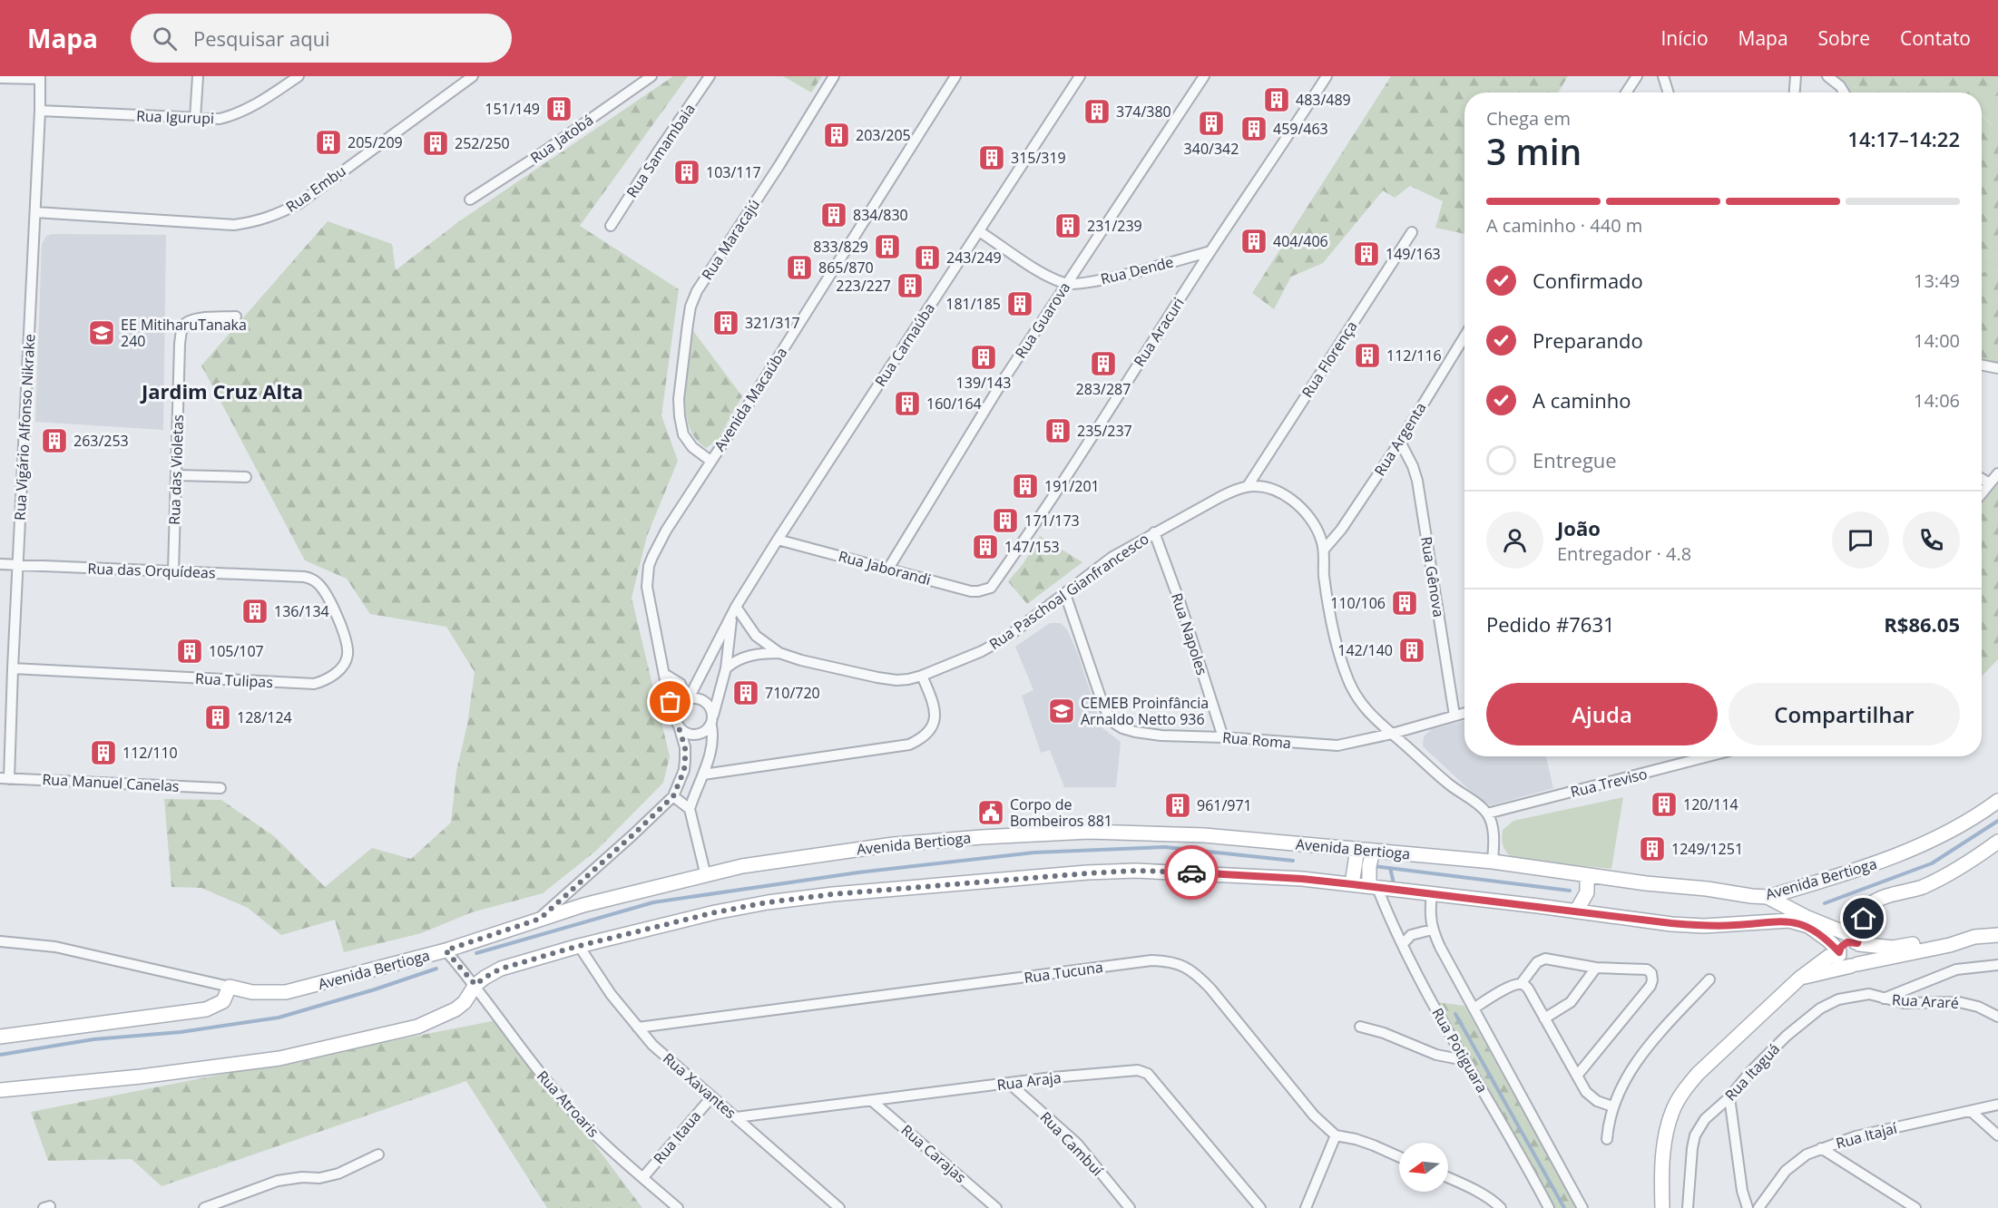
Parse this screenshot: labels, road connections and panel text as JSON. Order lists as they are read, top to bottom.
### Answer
{
  "streets": {
    "street": [
      "Rua Igurupi",
      "Rua Jatobá",
      "Rua Samambaia",
      "Rua Embu",
      "Rua Maracajú",
      "Rua Dende",
      "Rua Guarova",
      "Rua Aracuri",
      "Rua Carnaúba",
      "Rua Florença",
      "Avenida Macaúba",
      "Rua Vigário Alfonso Nikrake",
      "Rua Argenta",
      "Rua das Violetas",
      "Rua Jaborandi",
      "Rua das Orquídeas",
      "Rua Gênova",
      "Rua Paschoal Gianfrancesco",
      "Rua Napoles",
      "Rua Tulipas",
      "Rua Roma",
      "Rua Manuel Canelas",
      "Rua Treviso",
      "Avenida Bertioga",
      "Rua Tucuna",
      "Rua Araré",
      "Rua Potiguara",
      "Rua Itaguá",
      "Rua Araja",
      "Rua Xavantes",
      "Rua Atroaris",
      "Rua Itajaí",
      "Rua Itaua",
      "Rua Cambuí",
      "Rua Carajas"
    ]
  },
  "crossings": [
    ["Rua Igurupi", "Rua Vigário Alfonso Nikrake"],
    ["Rua Embu", "Rua Vigário Alfonso Nikrake"],
    ["Rua Maracajú", "Avenida Macaúba"],
    ["Rua Dende", "Rua Guarova"],
    ["Rua Dende", "Rua Aracuri"],
    ["Rua Guarova", "Rua Jaborandi"],
    ["Rua Aracuri", "Rua Jaborandi"],
    ["Rua Carnaúba", "Avenida Macaúba"],
    ["Rua Carnaúba", "Rua Jaborandi"],
    ["Rua Florença", "Rua Paschoal Gianfrancesco"],
    ["Rua Vigário Alfonso Nikrake", "Rua das Orquídeas"],
    ["Rua Vigário Alfonso Nikrake", "Rua Tulipas"],
    ["Rua Vigário Alfonso Nikrake", "Rua Manuel Canelas"],
    ["Rua Argenta", "Rua Gênova"],
    ["Rua das Violetas", "Rua das Orquídeas"],
    ["Rua das Orquídeas", "Rua Tulipas"],
    ["Rua Gênova", "Rua Roma"],
    ["Rua Paschoal Gianfrancesco", "Rua Napoles"],
    ["Rua Paschoal Gianfrancesco", "Rua Roma"],
    ["Rua Napoles", "Rua Roma"],
    ["Avenida Bertioga", "Rua Potiguara"],
    ["Avenida Bertioga", "Rua Xavantes"],
    ["Avenida Bertioga", "Rua Atroaris"],
    ["Rua Tucuna", "Rua Xavantes"],
    ["Rua Araré", "Rua Itaguá"],
    ["Rua Araja", "Rua Xavantes"],
    ["Rua Araja", "Rua Cambuí"],
    ["Rua Araja", "Rua Carajas"],
    ["Rua Xavantes", "Rua Itaua"],
    ["Rua Atroaris", "Rua Itaua"]
  ],
  "districts": ["Jardim Cruz Alta"],
  "places": {
    "building": [
      "483/489",
      "151/149",
      "374/380",
      "340/342",
      "459/463",
      "203/205",
      "205/209",
      "252/250",
      "315/319",
      "103/117",
      "834/830",
      "231/239",
      "404/406",
      "833/829",
      "149/163",
      "243/249",
      "865/870",
      "223/227",
      "181/185",
      "321/317",
      "112/116",
      "139/143",
      "283/287",
      "160/164",
      "235/237",
      "263/253",
      "191/201",
      "171/173",
      "147/153",
      "110/106",
      "136/134",
      "142/140",
      "105/107",
      "710/720",
      "128/124",
      "112/110",
      "120/114",
      "961/971",
      "1249/1251"
    ],
    "school or university": ["EE MitiharuTanaka 240", "CEMEB Proinfância Arnaldo Netto 936"],
    "public building": ["Corpo de Bombeiros 881"]
  },
  "north": "left",
  "page": {
    "header": "Mapa",
    "search": "Pesquisar aqui",
    "nav": [
      "Início",
      "Mapa",
      "Sobre",
      "Contato"
    ],
    "heading": ["3 min", "Chega em", "14:17–14:22"],
    "panel": [
      "João",
      "Entregador · 4.8",
      "Pedido #7631",
      "R$86.05"
    ],
    "bar": "A caminho · 440 m",
    "list": [
      ["Confirmado", "13:49"],
      ["Preparando", "14:00"],
      ["A caminho", "14:06"],
      "Entregue"
    ],
    "buttons": ["Ajuda", "Compartilhar"]
  }
}
